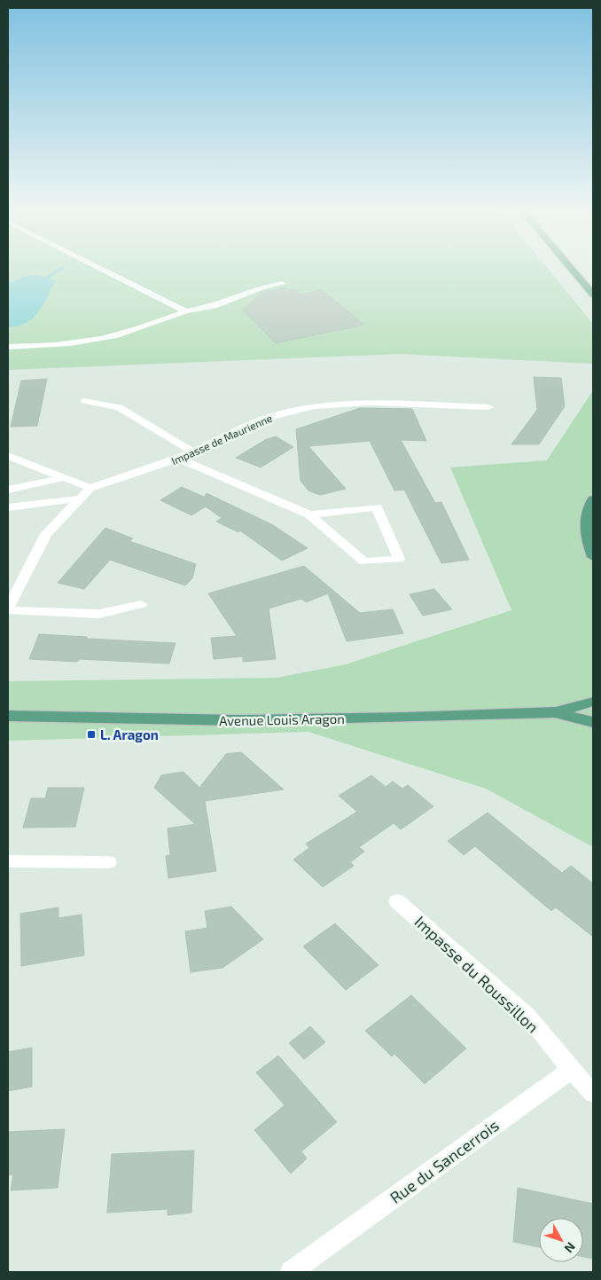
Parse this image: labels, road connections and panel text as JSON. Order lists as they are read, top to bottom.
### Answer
{
  "streets": {
    "main road": ["Avenue Louis Aragon"],
    "street": ["Impasse de Maurienne", "Impasse du Roussillon", "Rue du Sancerrois"]
  },
  "crossings": [
    ["Impasse du Roussillon", "Rue du Sancerrois"]
  ],
  "places": {
    "transit": ["L. Aragon"]
  },
  "north": "bottom right"
}
